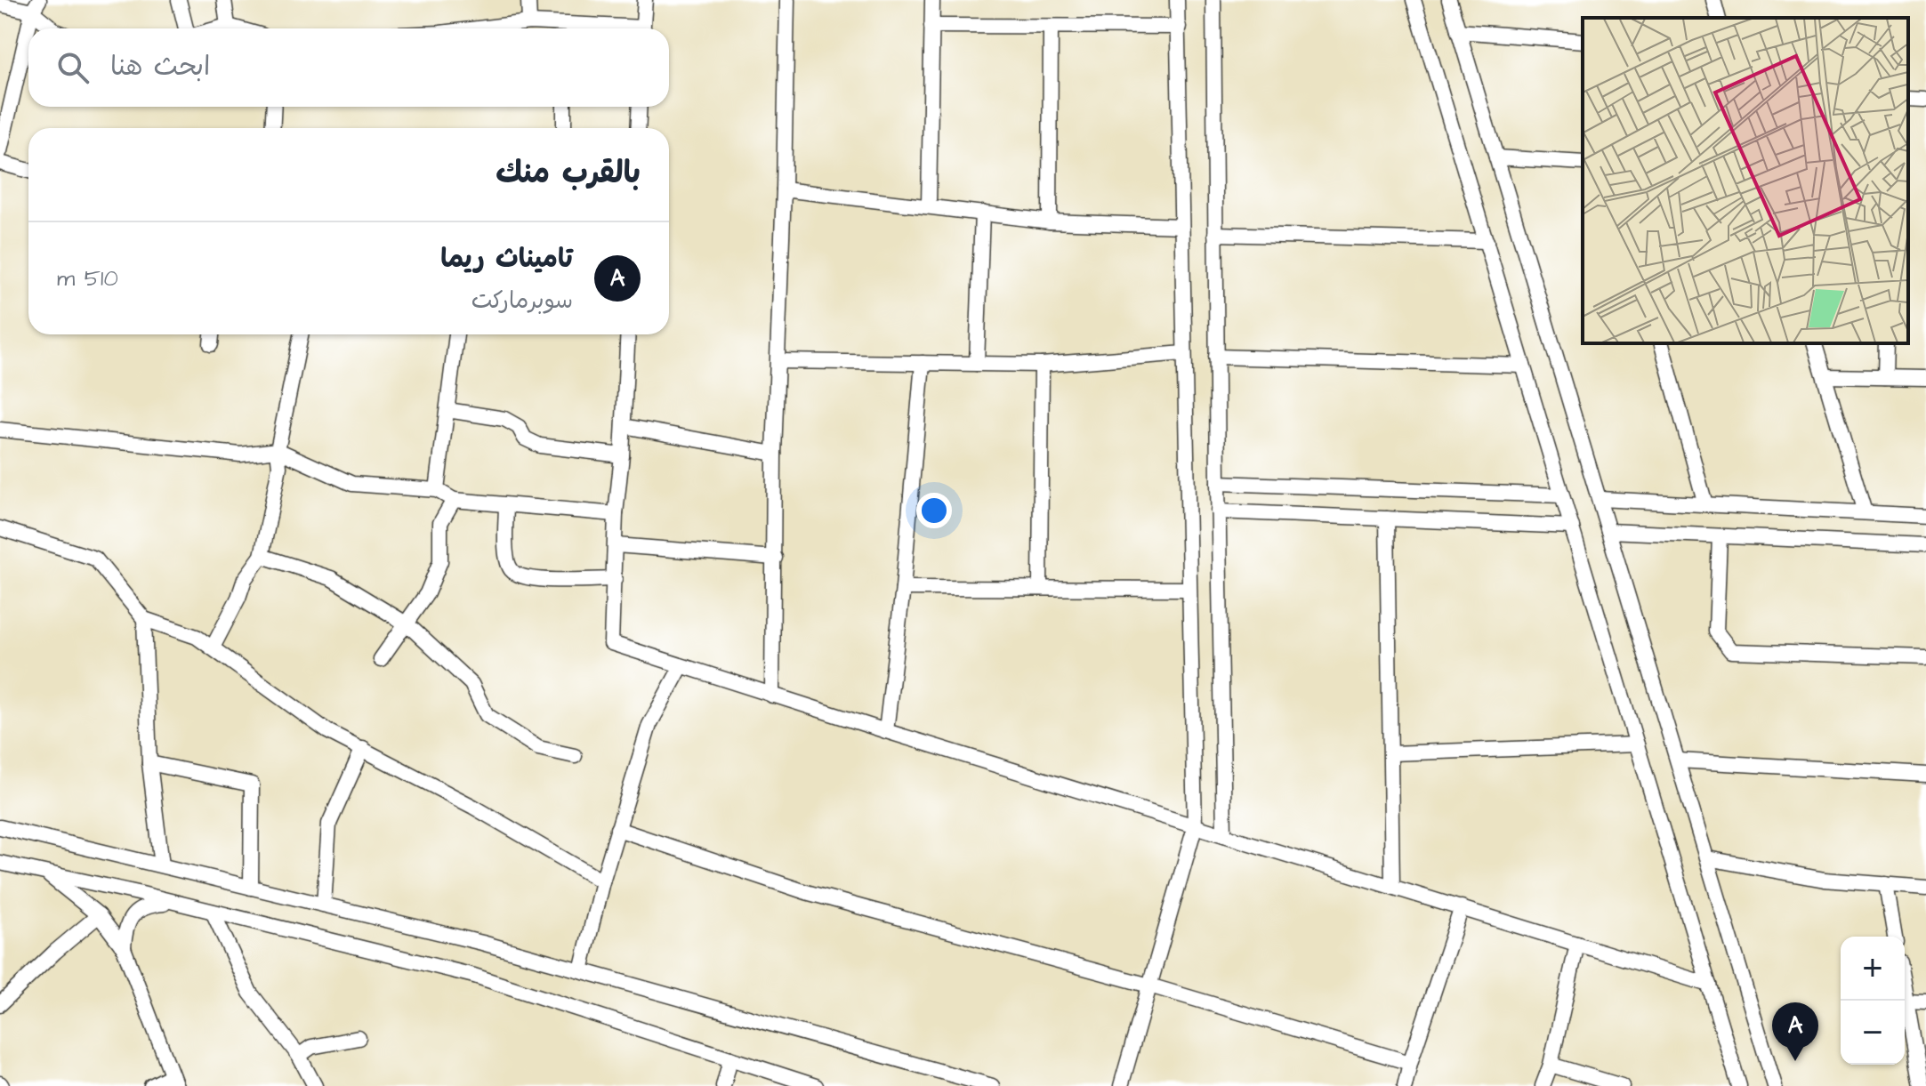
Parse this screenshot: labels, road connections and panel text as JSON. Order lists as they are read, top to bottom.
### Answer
{
  "page": {
    "search": "ابحث هنا",
    "heading": "بالقرب منك",
    "list": [
      {
        "mark": "A",
        "name": "تاميناث ريما",
        "note": "سوبرماركت",
        "value": "510 m"
      }
    ],
    "map_buttons": ["+", "−"],
    "pins": "A"
  }
}
